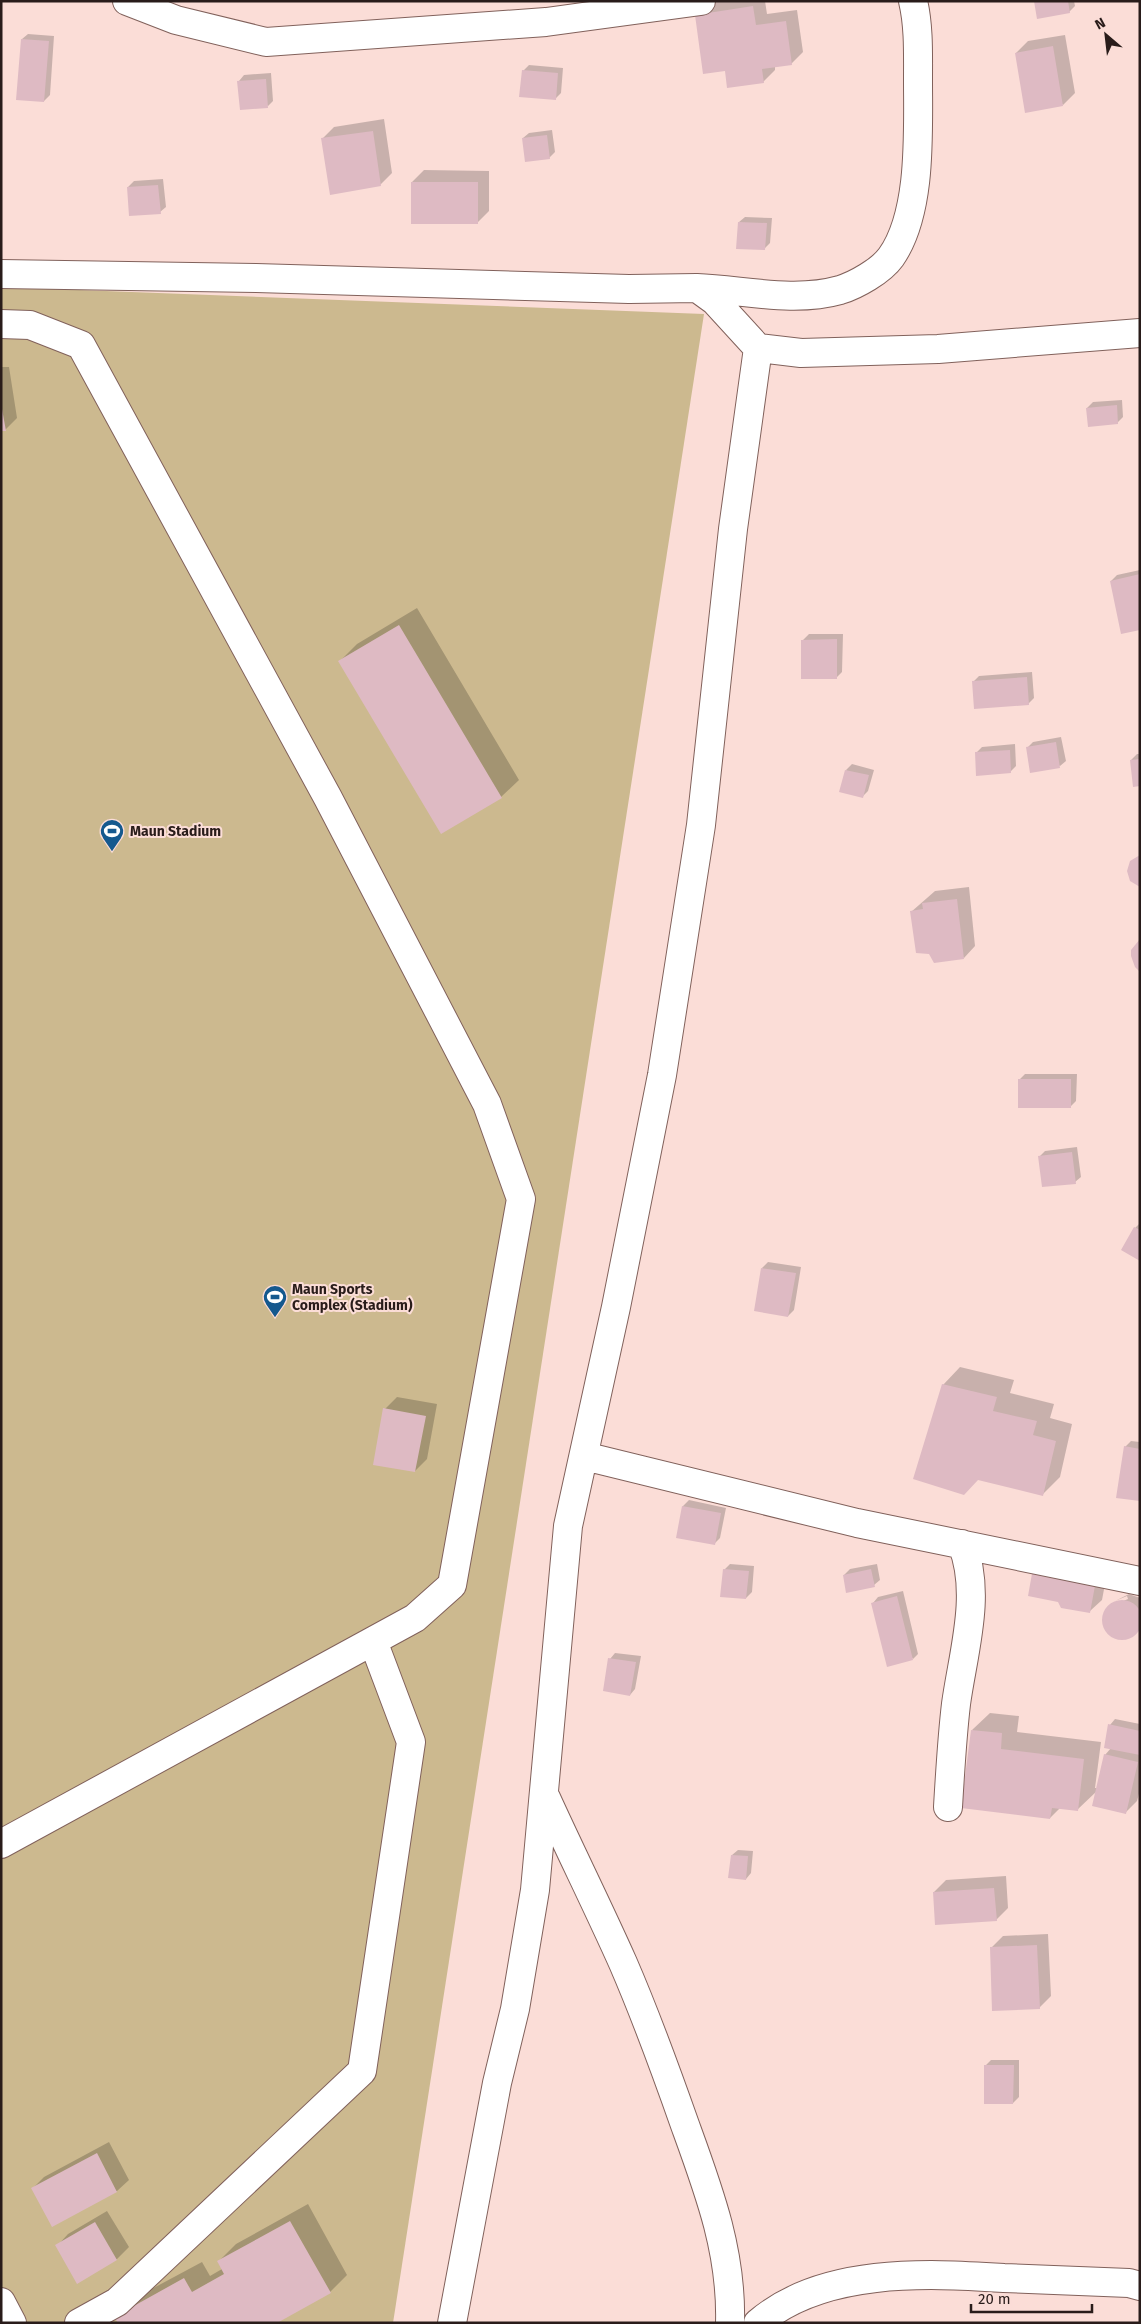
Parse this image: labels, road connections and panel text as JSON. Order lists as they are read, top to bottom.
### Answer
{
  "places": {
    "sports": ["Maun Stadium", "Maun Sports Complex (Stadium)"]
  },
  "scale_bar": "20 m",
  "north": "top left"
}
